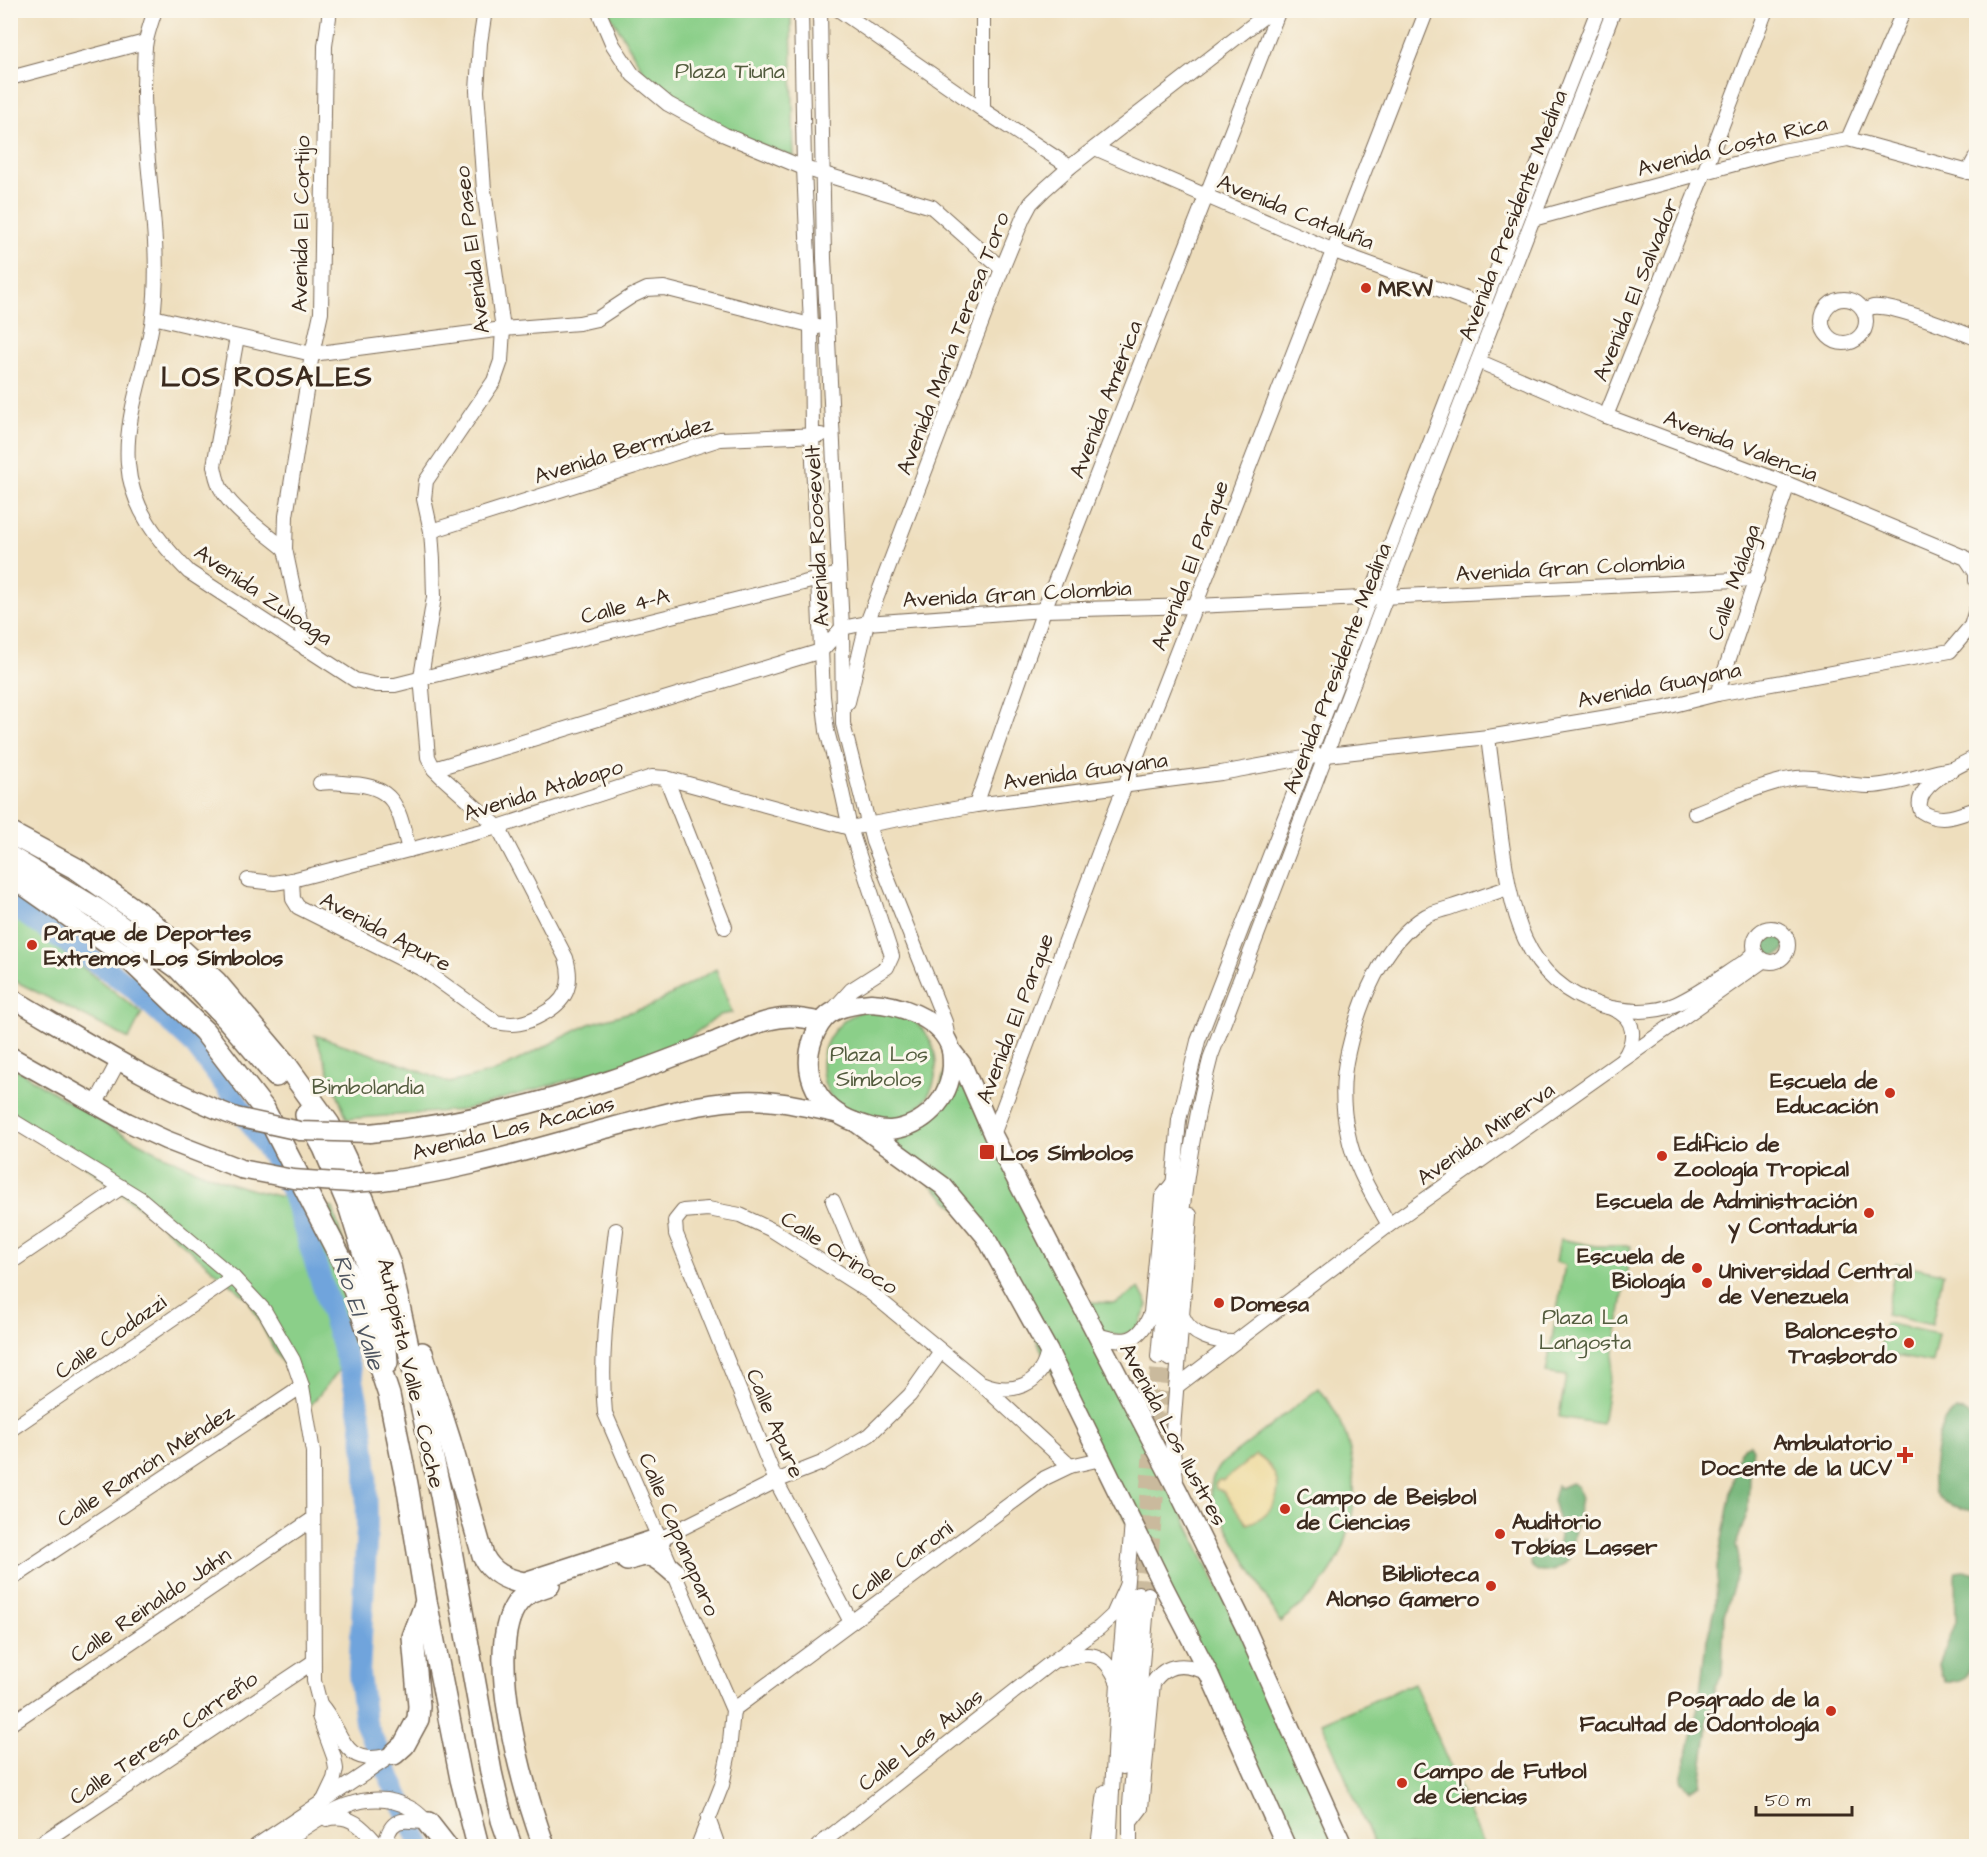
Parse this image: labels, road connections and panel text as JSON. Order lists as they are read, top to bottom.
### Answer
{
  "streets": {
    "highway": ["Autopista Valle - Coche"],
    "main road": ["Avenida Las Acacias", "Avenida Los Ilustres"],
    "street": [
      "Avenida Costa Rica",
      "Avenida Cataluña",
      "Avenida Presidente Medina",
      "Avenida El Cortijo",
      "Avenida El Paseo",
      "Avenida El Salvador",
      "Avenida María Teresa Toro",
      "Avenida América",
      "Avenida Valencia",
      "Avenida Bermúdez",
      "Avenida Roosevelt",
      "Avenida El Parque",
      "Avenida Gran Colombia",
      "Calle Málaga",
      "Avenida Zuloaga",
      "Calle 4-A",
      "Avenida Guayana",
      "Avenida Atabapo",
      "Avenida Apure",
      "Avenida Minerva",
      "Calle Orinoco",
      "Calle Codazzi",
      "Calle Apure",
      "Calle Ramón Méndez",
      "Calle Capanaparo",
      "Calle Caroní",
      "Calle Reinaldo Jahn",
      "Calle Teresa Carreño",
      "Calle Las Aulas"
    ]
  },
  "crossings": [
    ["Avenida Costa Rica", "Avenida Presidente Medina"],
    ["Avenida Costa Rica", "Avenida El Salvador"],
    ["Avenida Cataluña", "Avenida Presidente Medina"],
    ["Avenida Cataluña", "Avenida María Teresa Toro"],
    ["Avenida Cataluña", "Avenida América"],
    ["Avenida Cataluña", "Avenida El Parque"],
    ["Avenida Presidente Medina", "Avenida Valencia"],
    ["Avenida Presidente Medina", "Avenida Gran Colombia"],
    ["Avenida Presidente Medina", "Avenida Guayana"],
    ["Avenida El Cortijo", "Avenida Zuloaga"],
    ["Avenida El Paseo", "Avenida Bermúdez"],
    ["Avenida El Paseo", "Avenida Zuloaga"],
    ["Avenida El Paseo", "Calle 4-A"],
    ["Avenida El Salvador", "Avenida Valencia"],
    ["Avenida María Teresa Toro", "Avenida Roosevelt"],
    ["Avenida María Teresa Toro", "Avenida Gran Colombia"],
    ["Avenida América", "Avenida Gran Colombia"],
    ["Avenida América", "Avenida Guayana"],
    ["Avenida Valencia", "Calle Málaga"],
    ["Avenida Bermúdez", "Avenida Roosevelt"],
    ["Avenida Roosevelt", "Avenida Gran Colombia"],
    ["Avenida Roosevelt", "Calle 4-A"],
    ["Avenida Roosevelt", "Avenida Guayana"],
    ["Avenida Roosevelt", "Avenida Atabapo"],
    ["Avenida Roosevelt", "Avenida Las Acacias"],
    ["Avenida Roosevelt", "Avenida Los Ilustres"],
    ["Avenida El Parque", "Avenida Gran Colombia"],
    ["Avenida El Parque", "Avenida Guayana"],
    ["Avenida El Parque", "Avenida Los Ilustres"],
    ["Avenida Gran Colombia", "Calle Málaga"],
    ["Calle Málaga", "Avenida Guayana"],
    ["Avenida Zuloaga", "Calle 4-A"],
    ["Avenida Guayana", "Avenida Atabapo"],
    ["Avenida Atabapo", "Avenida Apure"],
    ["Avenida Las Acacias", "Avenida Los Ilustres"],
    ["Calle Orinoco", "Calle Apure"],
    ["Calle Orinoco", "Calle Caroní"],
    ["Calle Apure", "Calle Caroní"],
    ["Calle Capanaparo", "Calle Caroní"]
  ],
  "districts": ["LOS ROSALES"],
  "water": ["Río El Valle"],
  "parks": [
    "Plaza Tiuna",
    "Plaza Los Símbolos",
    "Bimbolandia",
    "Plaza La Langosta"
  ],
  "places": {
    "other": [
      "MRW",
      "Parque de Deportes Extremos Los Símbolos",
      "Escuela de Educación",
      "Edificio de Zoología Tropical",
      "Escuela de Administración y Contaduría",
      "Escuela de Biología",
      "Universidad Central de Venezuela",
      "Domesa",
      "Baloncesto Trasbordo",
      "Campo de Beisbol de Ciencias",
      "Auditorio Tobías Lasser",
      "Biblioteca Alonso Gamero",
      "Posgrado de la Facultad de Odontología",
      "Campo de Futbol de Ciencias"
    ],
    "transit": ["Los Símbolos"],
    "health": ["Ambulatorio Docente de la UCV"]
  },
  "scale_bar": "50 m"
}
